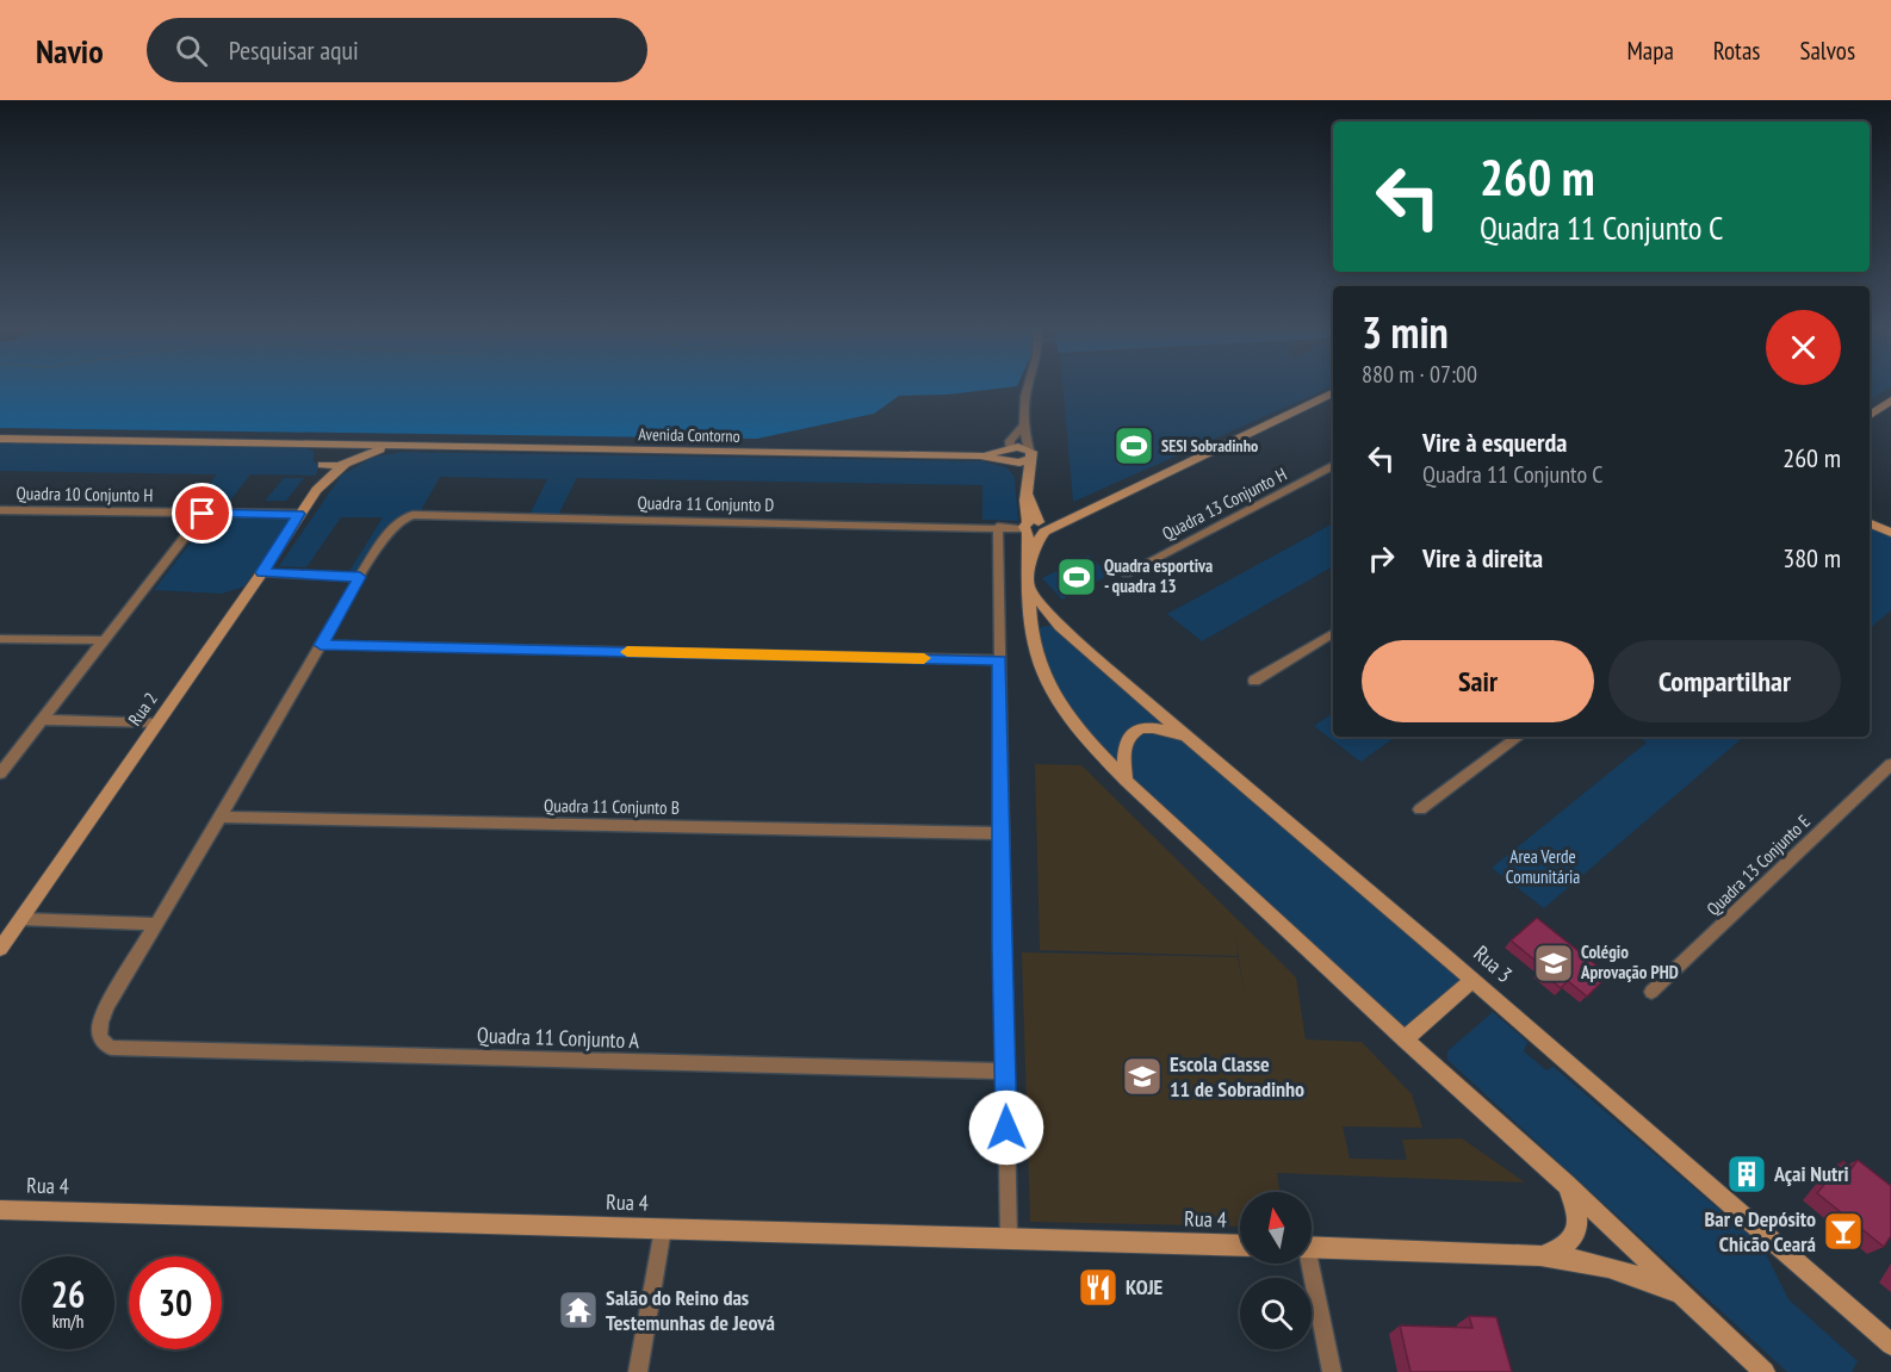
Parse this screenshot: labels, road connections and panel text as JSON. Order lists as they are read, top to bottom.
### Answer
{
  "streets": {
    "main road": [
      "Avenida Contorno",
      "Rua 2",
      "Rua 3",
      "Rua 4"
    ],
    "street": [
      "Quadra 10 Conjunto H",
      "Quadra 11 Conjunto D",
      "Quadra 13 Conjunto H",
      "Quadra 11 Conjunto B",
      "Quadra 13 Conjunto E",
      "Quadra 11 Conjunto A"
    ]
  },
  "crossings": [
    ["Quadra 10 Conjunto H", "Rua 2"]
  ],
  "parks": ["Area Verde Comunitária"],
  "places": {
    "sports": ["SESI Sobradinho", "Quadra esportiva - quadra 13"],
    "school or university": ["Colégio Aprovação PHD", "Escola Classe 11 de Sobradinho"],
    "building": ["Açai Nutri"],
    "bar": ["Bar e Depósito Chicão Ceará"],
    "restaurant": ["KOJE"],
    "temple": ["Salão do Reino das Testemunhas de Jeová"]
  },
  "north": "top",
  "page": {
    "header": "Navio",
    "search": "Pesquisar aqui",
    "nav": ["Mapa", "Rotas", "Salvos"],
    "turn": ["260 m", "Quadra 11 Conjunto C"],
    "heading": ["3 min", "880 m · 07:00"],
    "list": [
      {
        "name": "Vire à esquerda",
        "note": "Quadra 11 Conjunto C",
        "value": "260 m"
      },
      {
        "name": "Vire à direita",
        "value": "380 m"
      }
    ],
    "buttons": ["Sair", "Compartilhar"],
    "speed": "26 km/h",
    "limit": "30"
  }
}
